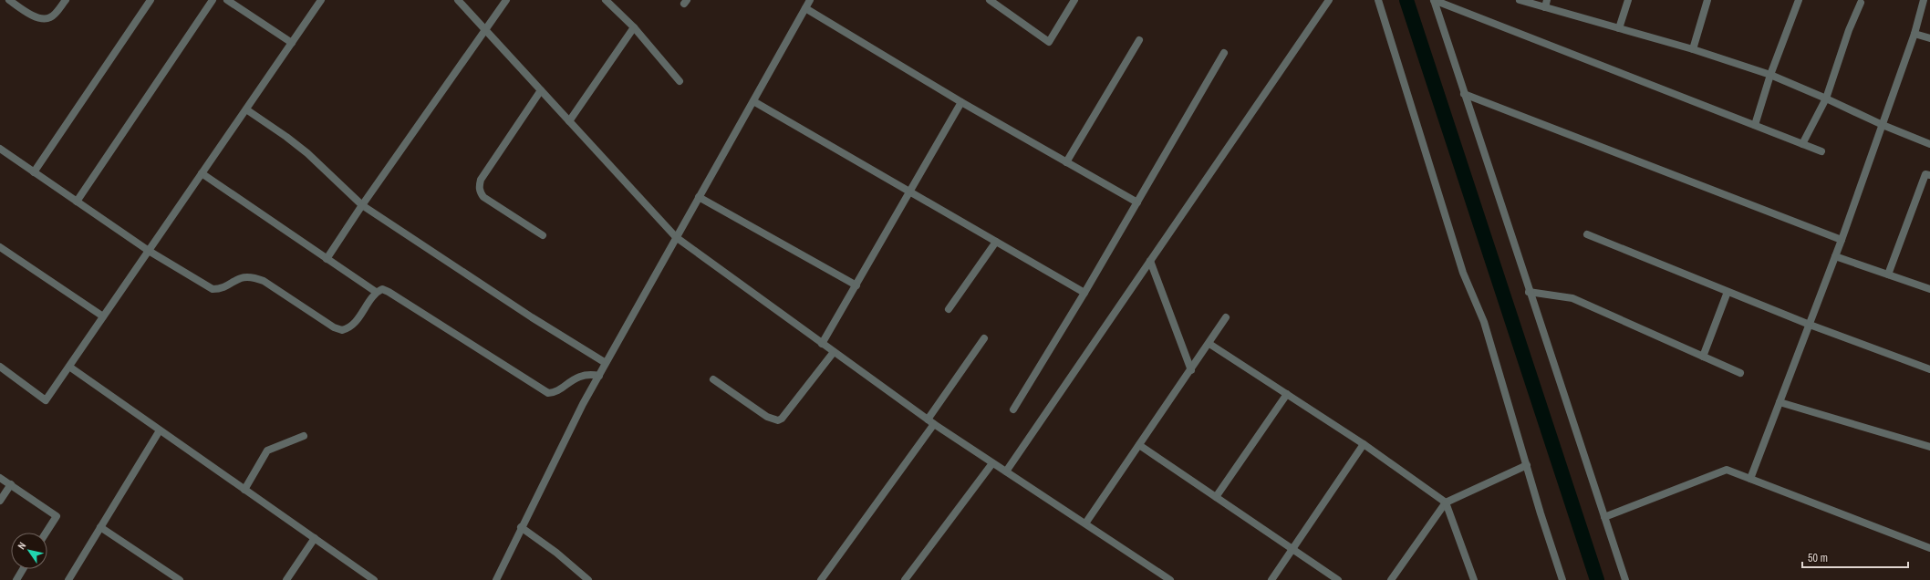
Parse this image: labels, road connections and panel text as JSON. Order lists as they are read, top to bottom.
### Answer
{
  "scale_bar": "50 m",
  "north": "top left"
}
